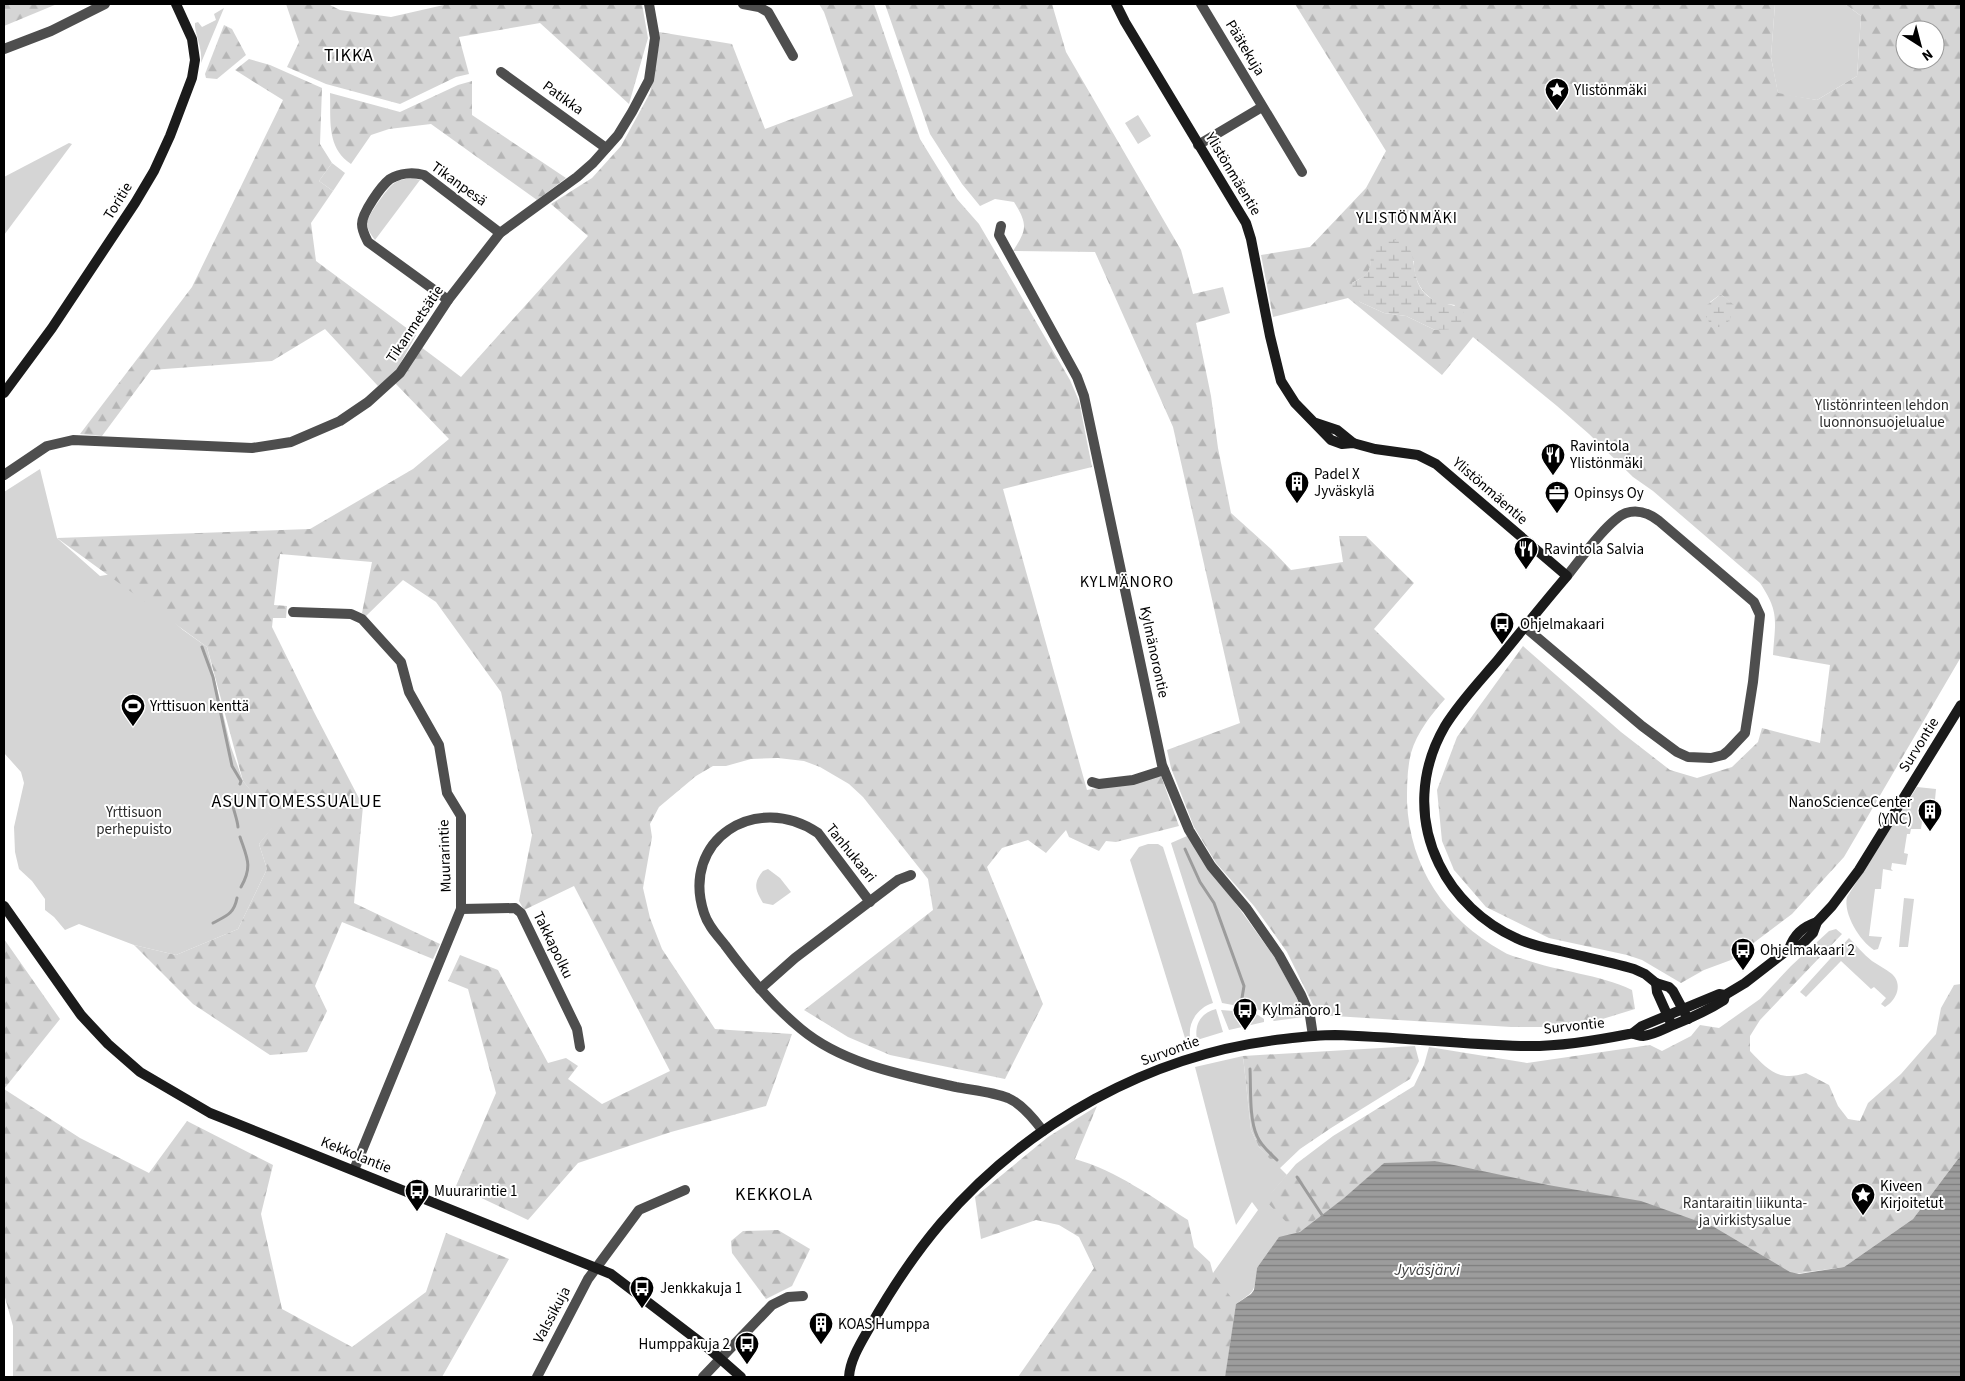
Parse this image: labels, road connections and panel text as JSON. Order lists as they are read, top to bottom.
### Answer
{
  "streets": {
    "street": [
      "Päätekuja",
      "Patikka",
      "Ylistönmäentie",
      "Tikanpesä",
      "Toritie",
      "Tikanmetsätie",
      "Kylmänorontie",
      "Survontie",
      "Tanhukaari",
      "Muurarintie",
      "Takkapolku",
      "Kekkolantie",
      "Valssikuja"
    ]
  },
  "crossings": [
    ["Patikka", "Tikanmetsätie"],
    ["Tikanpesä", "Tikanmetsätie"],
    ["Kylmänorontie", "Survontie"],
    ["Survontie", "Tanhukaari"],
    ["Muurarintie", "Takkapolku"],
    ["Muurarintie", "Kekkolantie"],
    ["Kekkolantie", "Valssikuja"]
  ],
  "districts": [
    "TIKKA",
    "YLISTÖNMÄKI",
    "KYLMÄNORO",
    "ASUNTOMESSUALUE",
    "KEKKOLA"
  ],
  "water": ["Jyväsjärvi"],
  "parks": ["Ylistönrinteen lehdon luonnonsuojelualue", "Yrttisuon perhepuisto", "Rantaraitin liikunta- ja virkistysalue"],
  "places": {
    "place": ["Ylistönmäki", "Kiveen Kirjoitetut"],
    "restaurant": ["Ravintola Ylistönmäki", "Ravintola Salvia"],
    "building": ["Padel X Jyväskylä", "NanoScienceCenter (YNC)", "KOAS Humppa"],
    "office": ["Opinsys Oy"],
    "bus stop": [
      "Ohjelmakaari",
      "Ohjelmakaari 2",
      "Kylmänoro 1",
      "Muurarintie 1",
      "Jenkkakuja 1",
      "Humppakuja 2"
    ],
    "sports": ["Yrttisuon kenttä"]
  },
  "north": "bottom right"
}
